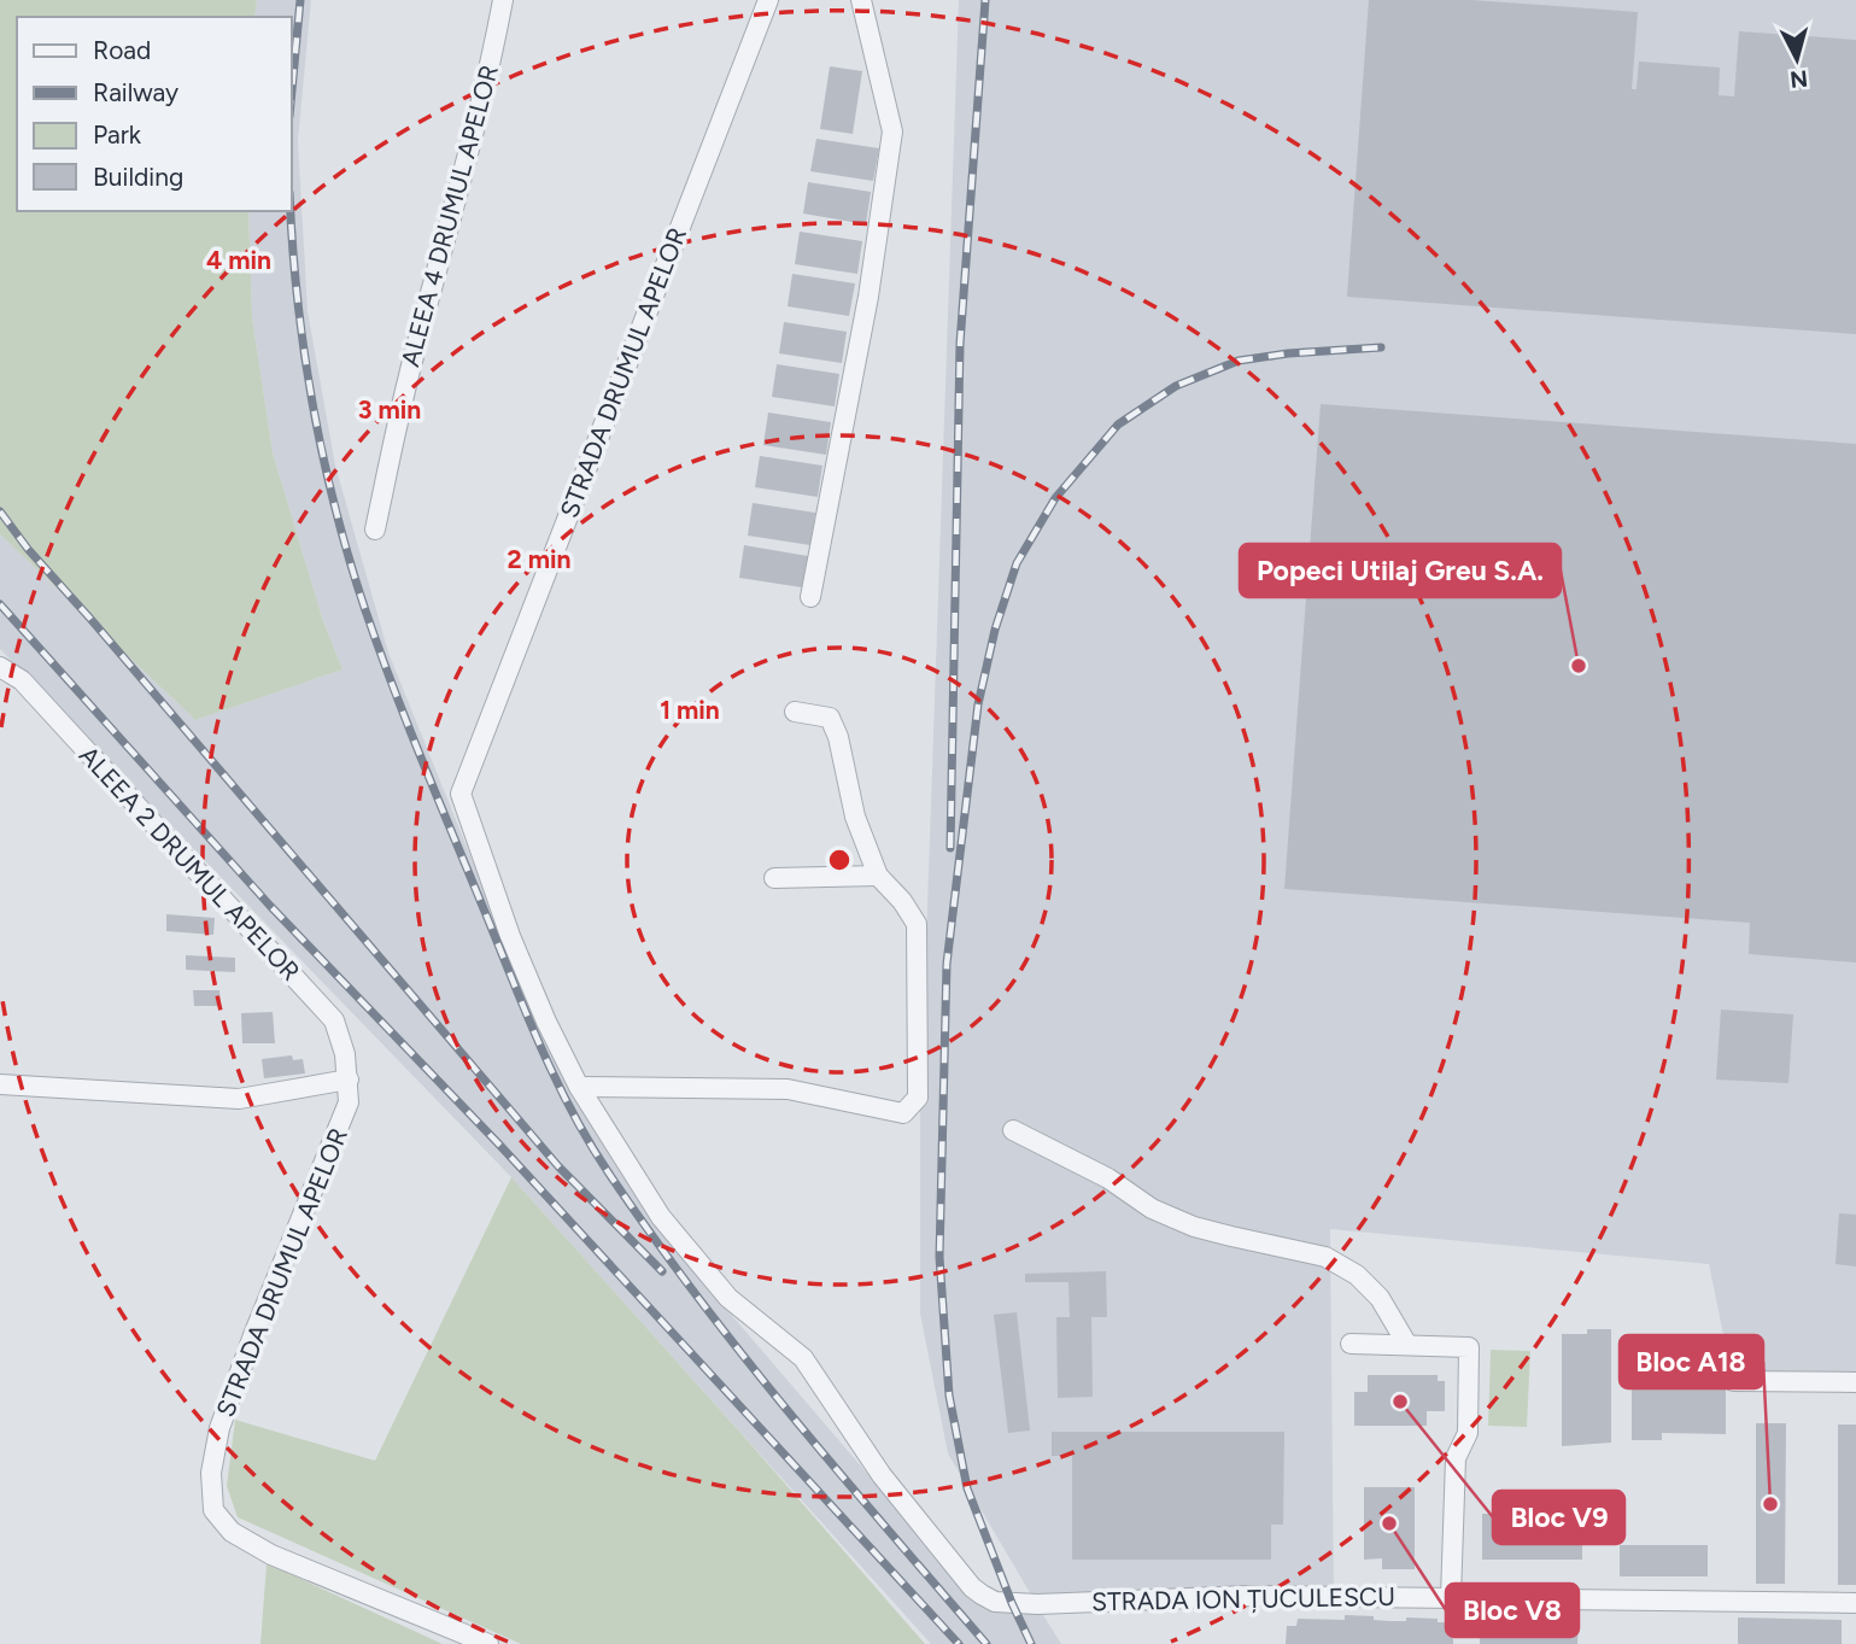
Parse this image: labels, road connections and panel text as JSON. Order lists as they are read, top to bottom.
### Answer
{
  "streets": {
    "street": [
      "ALEEA 4 DRUMUL APELOR",
      "STRADA DRUMUL APELOR",
      "ALEEA 2 DRUMUL APELOR",
      "STRADA ION ȚUCULESCU"
    ]
  },
  "crossings": [
    ["STRADA DRUMUL APELOR", "ALEEA 2 DRUMUL APELOR"],
    ["STRADA DRUMUL APELOR", "STRADA ION ȚUCULESCU"]
  ],
  "places": [
    "Popeci Utilaj Greu S.A.",
    "Bloc V9",
    "Bloc A18",
    "Bloc V8"
  ],
  "legend": [
    "Road",
    "Railway",
    "Park",
    "Building"
  ],
  "north": "bottom",
  "rings": [
    "4 min",
    "3 min",
    "2 min",
    "1 min"
  ]
}
